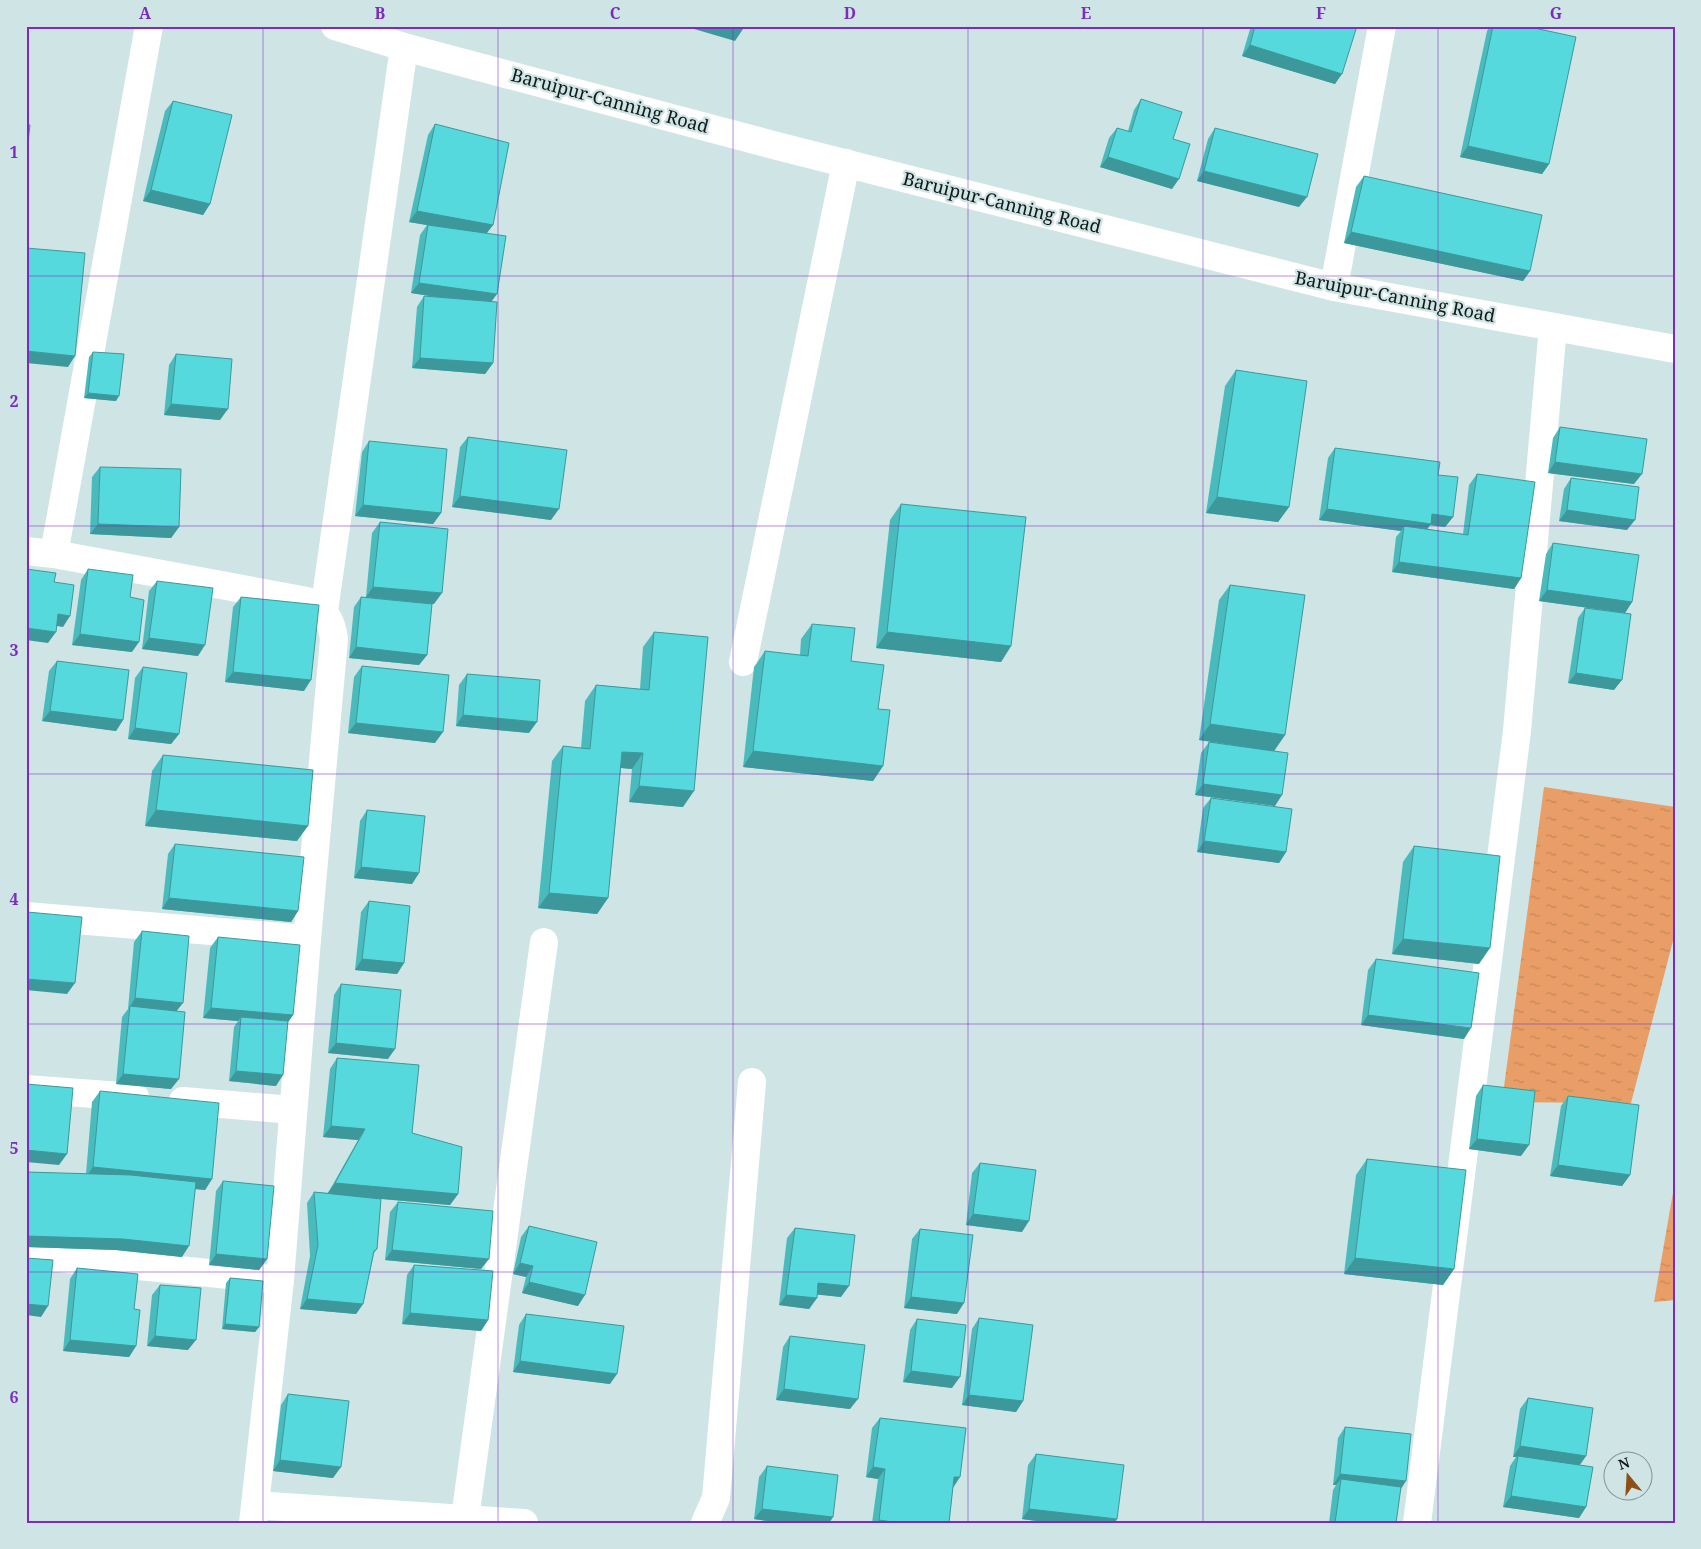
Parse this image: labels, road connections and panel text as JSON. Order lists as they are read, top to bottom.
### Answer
{
  "streets": {
    "street": ["Baruipur-Canning Road"]
  },
  "north": "top",
  "grid": {
    "columns": [
      "A",
      "B",
      "C",
      "D",
      "E",
      "F",
      "G"
    ],
    "rows": [
      "1",
      "2",
      "3",
      "4",
      "5",
      "6"
    ]
  }
}
